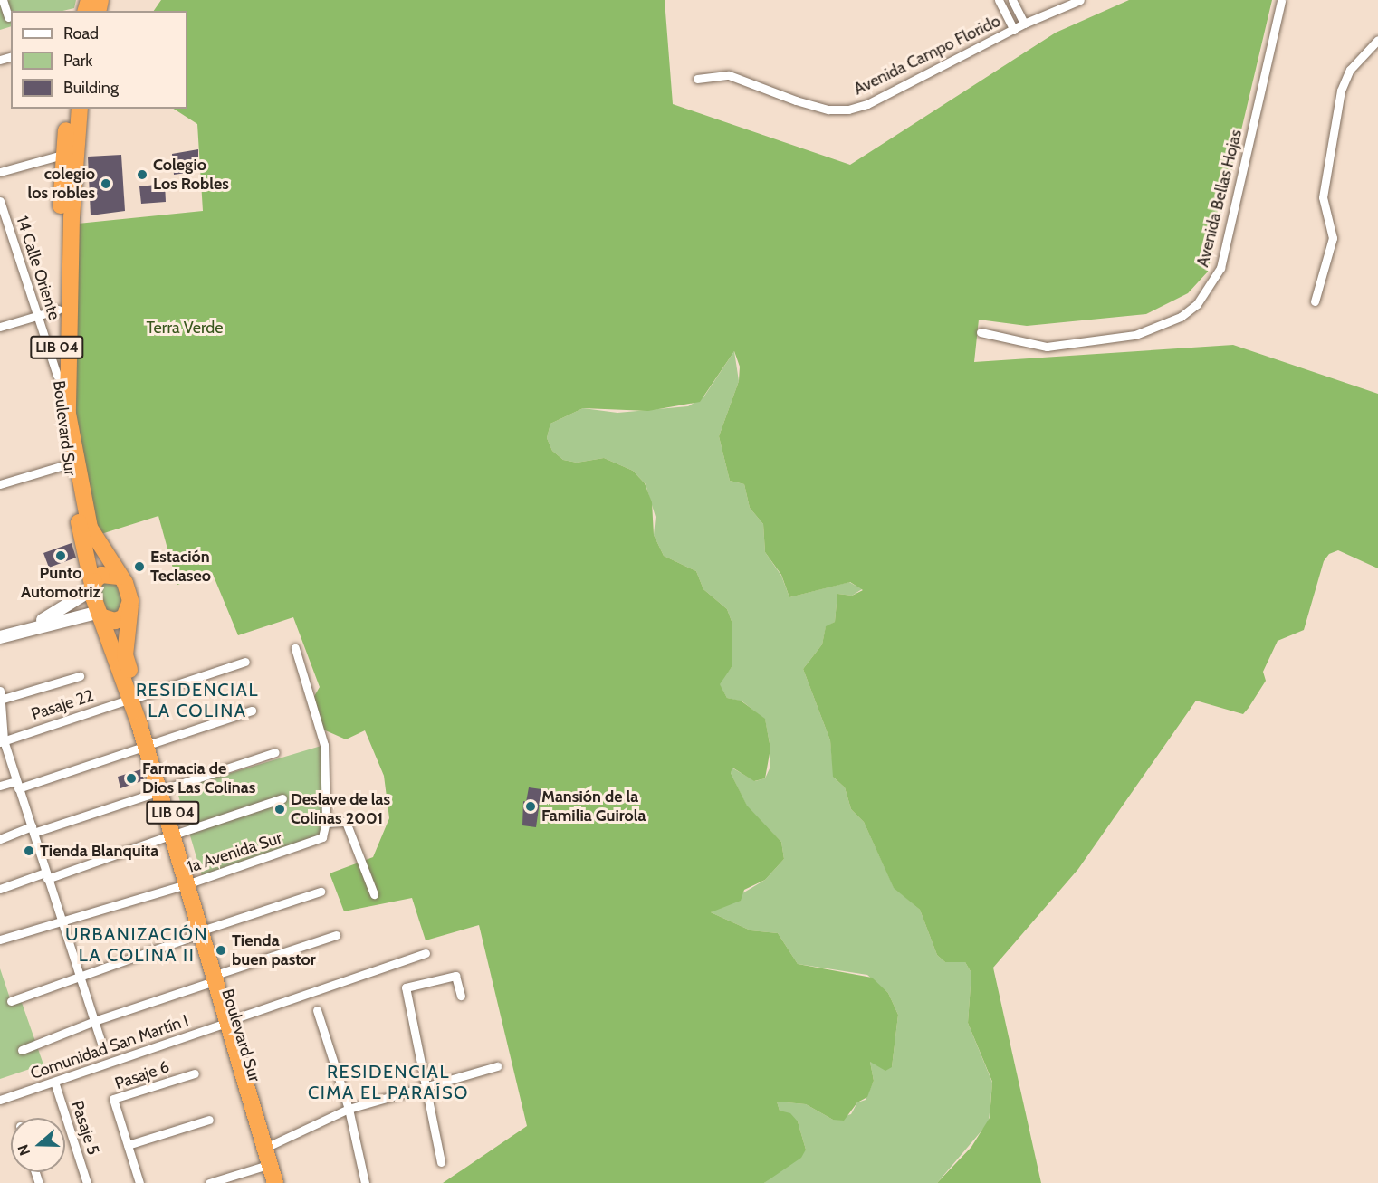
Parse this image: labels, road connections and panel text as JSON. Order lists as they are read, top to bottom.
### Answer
{
  "streets": {
    "highway": ["LIB 04", "Boulevard Sur"],
    "street": [
      "Avenida Campo Florido",
      "Avenida Bellas Hojas",
      "14 Calle Oriente",
      "Pasaje 22",
      "1a Avenida Sur",
      "Comunidad San Martín I",
      "Pasaje 6",
      "Pasaje 5"
    ]
  },
  "crossings": [
    ["14 Calle Oriente", "Boulevard Sur"],
    ["LIB 04", "Boulevard Sur"],
    ["Boulevard Sur", "Pasaje 22"],
    ["Boulevard Sur", "1a Avenida Sur"],
    ["Boulevard Sur", "Comunidad San Martín I"],
    ["Comunidad San Martín I", "Pasaje 5"]
  ],
  "districts": ["RESIDENCIAL LA COLINA", "URBANIZACIÓN LA COLINA II", "RESIDENCIAL CIMA EL PARAÍSO"],
  "parks": ["Terra Verde"],
  "places": [
    "Colegio Los Robles",
    "colegio los robles",
    "Punto Automotriz",
    "Estación Teclaseo",
    "Farmacia de Dios Las Colinas",
    "Mansión de la Familia Guirola",
    "Deslave de las Colinas 2001",
    "Tienda Blanquita",
    "Tienda buen pastor"
  ],
  "legend": ["Road", "Park", "Building"],
  "north": "left"
}
